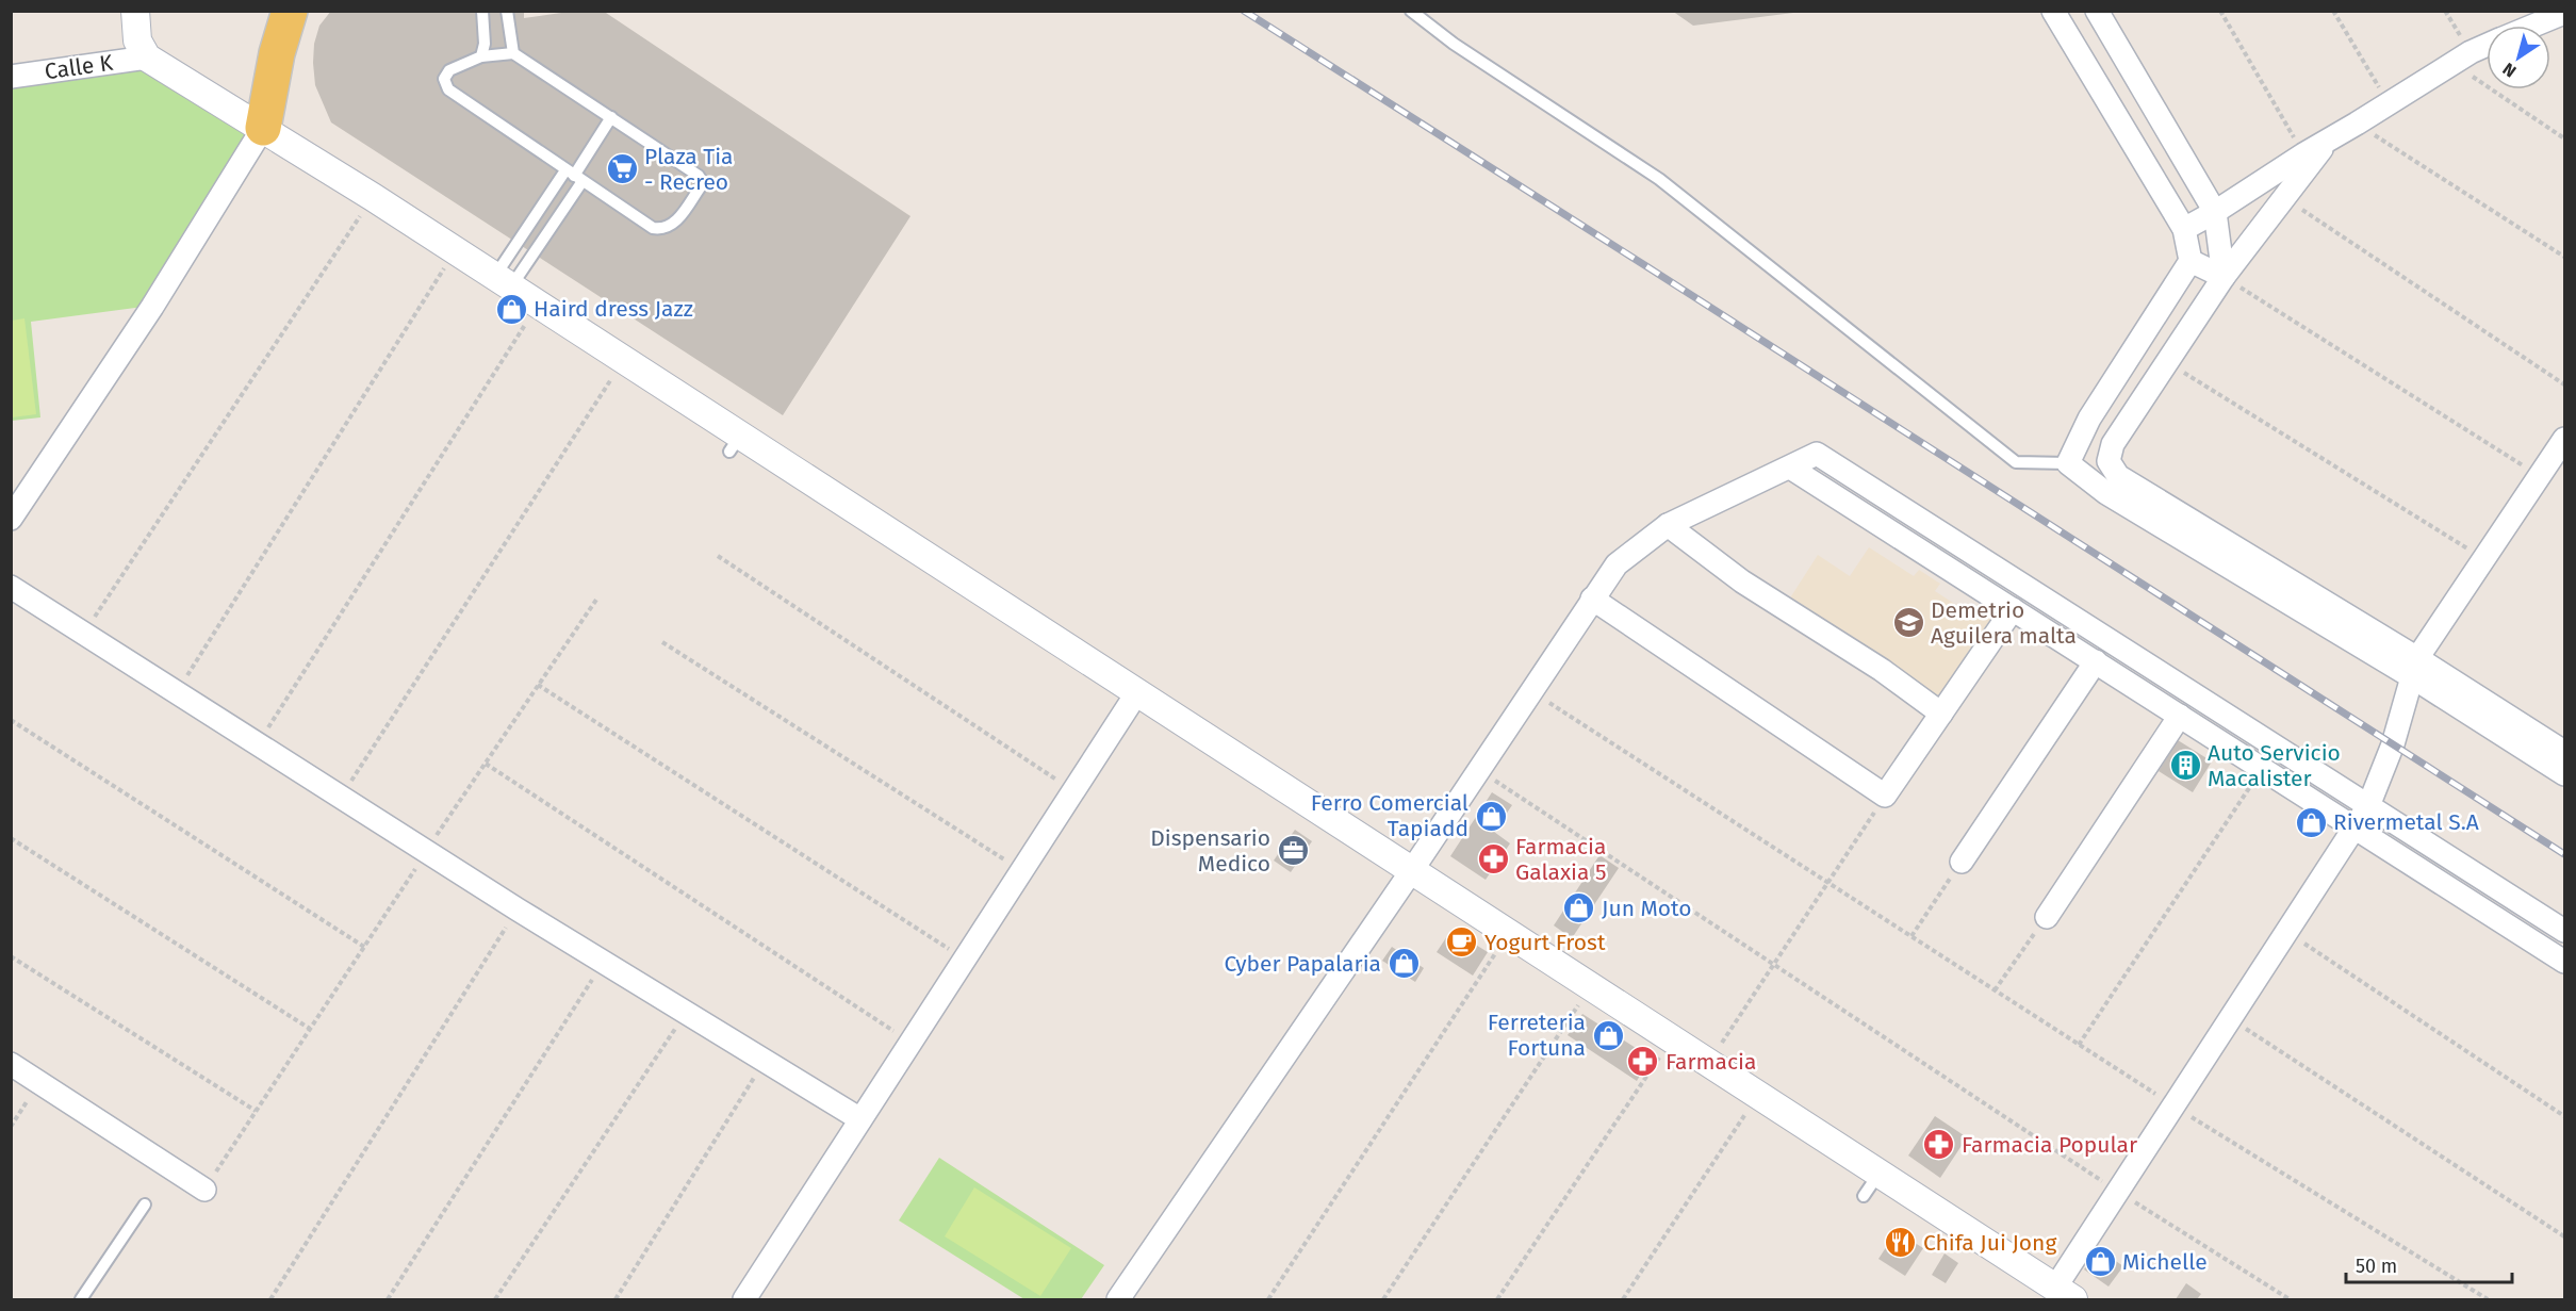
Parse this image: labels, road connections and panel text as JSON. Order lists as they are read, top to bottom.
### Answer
{
  "streets": {
    "street": ["Calle K"]
  },
  "places": {
    "supermarket": ["Plaza Tia - Recreo"],
    "shop": [
      "Haird dress Jazz",
      "Ferro Comercial Tapiadd",
      "Rivermetal S.A",
      "Jun Moto",
      "Cyber Papalaria",
      "Ferreteria Fortuna",
      "Michelle"
    ],
    "school or university": ["Demetrio Aguilera malta"],
    "building": ["Auto Servicio Macalister"],
    "office": ["Dispensario Medico"],
    "pharmacy": ["Farmacia Galaxia 5", "Farmacia", "Farmacia Popular"],
    "cafe": ["Yogurt Frost"],
    "restaurant": ["Chifa Jui Jong"]
  },
  "scale_bar": "50 m",
  "north": "bottom left"
}
